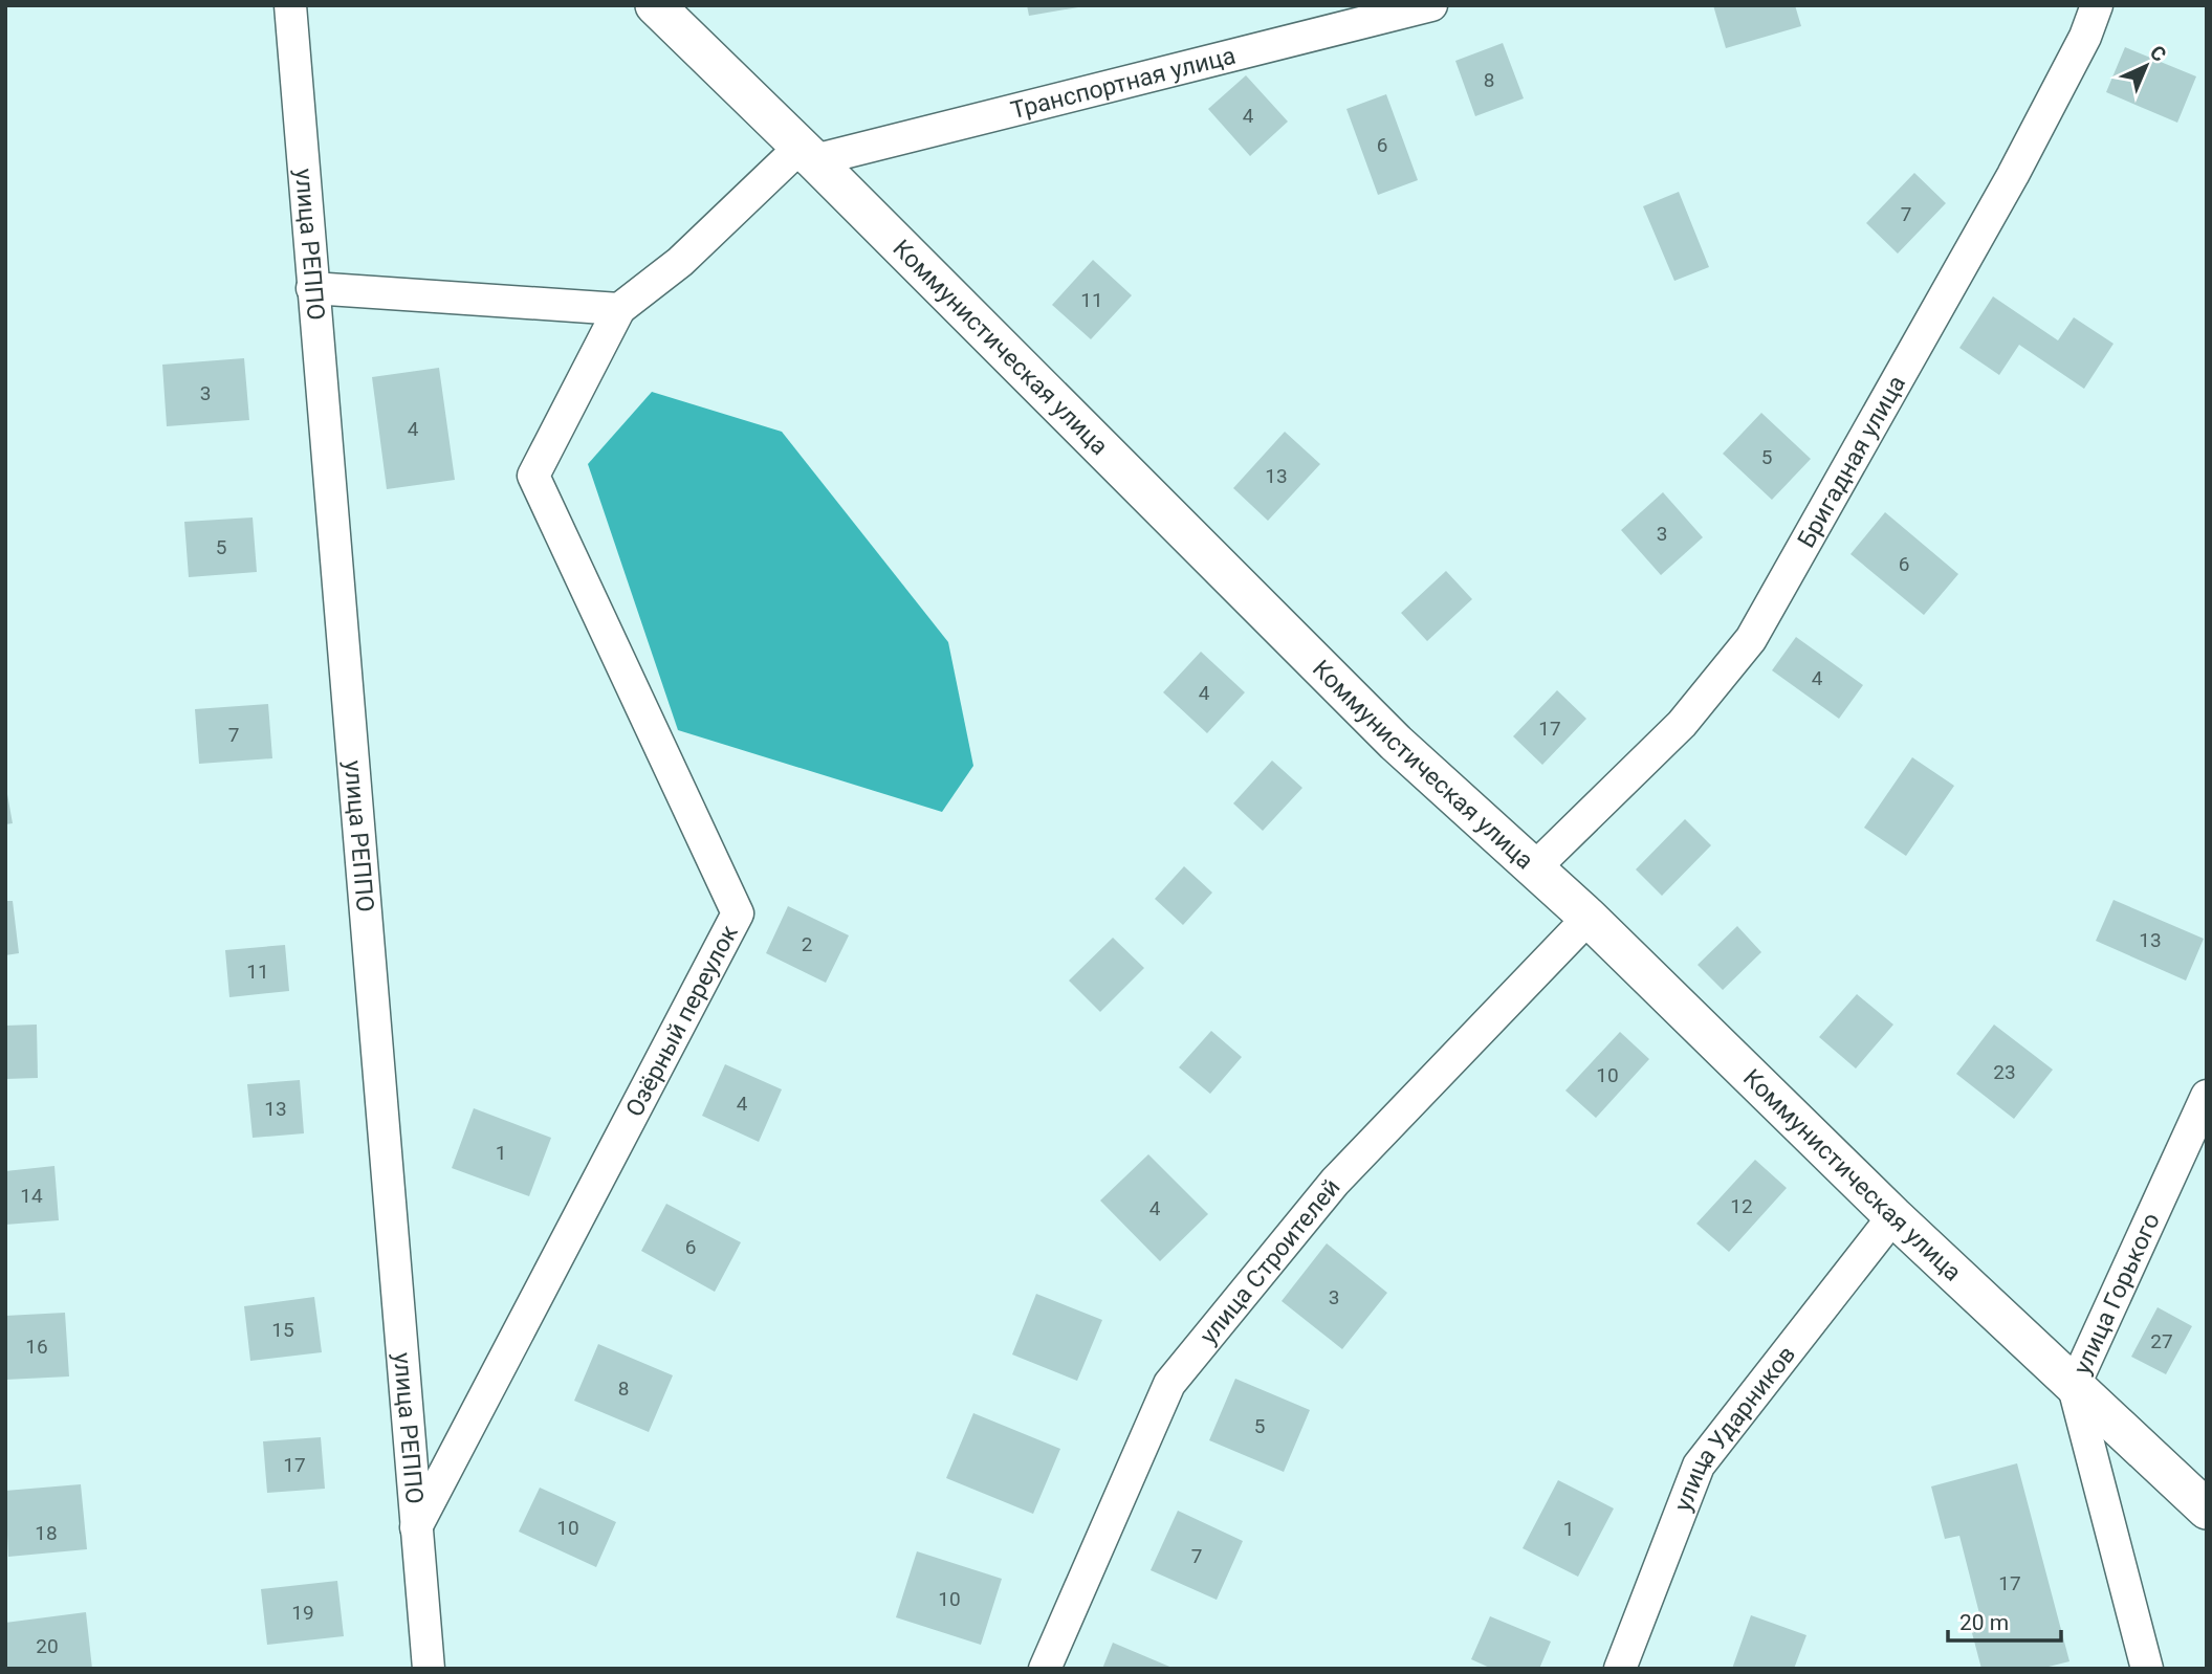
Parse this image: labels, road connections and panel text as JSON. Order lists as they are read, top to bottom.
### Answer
{
  "streets": {
    "street": [
      "Транспортная улица",
      "улица РЕППО",
      "Коммунистическая улица",
      "Бригадная улица",
      "Озёрный переулок",
      "улица Строителей",
      "улица Горького",
      "улица Ударников"
    ]
  },
  "crossings": [
    ["Транспортная улица", "Коммунистическая улица"],
    ["улица РЕППО", "Озёрный переулок"],
    ["Коммунистическая улица", "Бригадная улица"],
    ["Коммунистическая улица", "улица Строителей"],
    ["Коммунистическая улица", "улица Горького"],
    ["Коммунистическая улица", "улица Ударников"]
  ],
  "house_numbers": [
    "8",
    "4",
    "6",
    "7",
    "11",
    "3",
    "4",
    "5",
    "13",
    "3",
    "5",
    "6",
    "4",
    "4",
    "17",
    "7",
    "13",
    "2",
    "11",
    "23",
    "10",
    "4",
    "13",
    "1",
    "14",
    "12",
    "4",
    "6",
    "3",
    "15",
    "27",
    "16",
    "8",
    "5",
    "17",
    "10",
    "1",
    "18",
    "7",
    "17",
    "10",
    "19",
    "20"
  ],
  "scale_bar": "20 m",
  "north": "top right"
}
